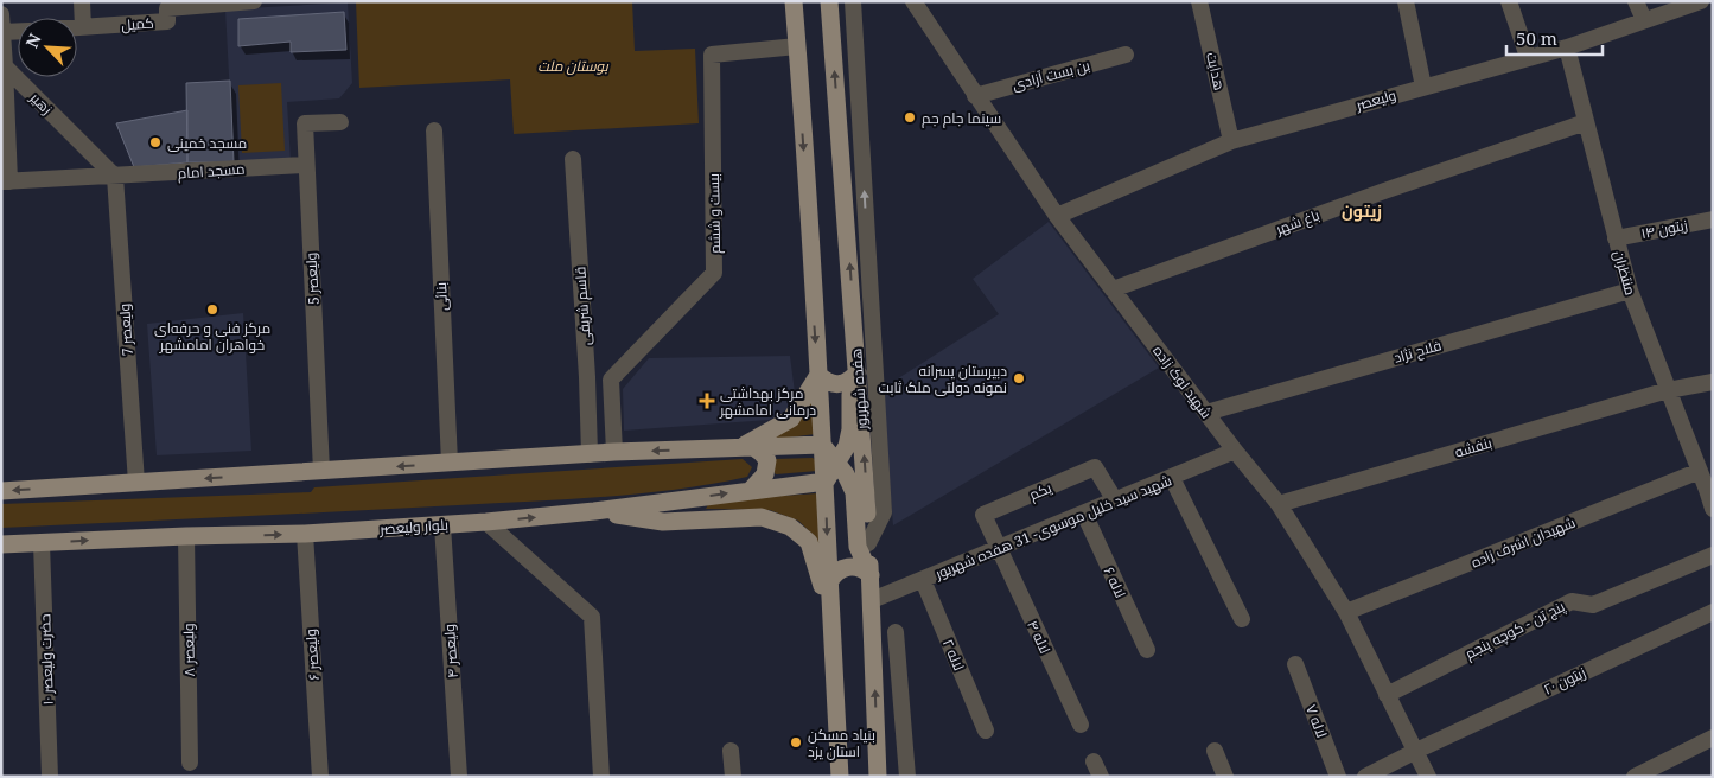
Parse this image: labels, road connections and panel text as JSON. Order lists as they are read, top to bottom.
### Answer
{
  "streets": {
    "main road": ["هفده شهریور", "بلوار ولیعصر"],
    "street": [
      "کمیل",
      "هدایت",
      "بن بست آزادی",
      "ولیعصر",
      "زهیر",
      "مسجد امام",
      "بیست و ششم",
      "باغ شهر",
      "زیتون ۱۴",
      "منتظران",
      "ولیعصر 5",
      "بنائی",
      "قاسم شریفی",
      "ولیعصر 7",
      "فلاح نژاد",
      "شهید لوک زاده",
      "بنفشه",
      "یکم",
      "شهید سید خلیل موسوی- 31 هفده شهریور",
      "شهیدان اشرف زاده",
      "لاله ۶",
      "پنج تن - کوچه پنجم",
      "لاله ۴",
      "ولیعصر ۸",
      "ولیعصر ۴",
      "ولیعصر ۶",
      "لاله ۲",
      "حضرت ولیعصر ۱۰",
      "زیتون ۲۰",
      "لاله ۷"
    ]
  },
  "crossings": [
    ["هدایت", "ولیعصر"],
    ["بن بست آزادی", "شهید لوک زاده"],
    ["ولیعصر", "منتظران"],
    ["ولیعصر", "شهید لوک زاده"],
    ["زهیر", "مسجد امام"],
    ["زهیر", "ولیعصر 7"],
    ["مسجد امام", "ولیعصر 5"],
    ["مسجد امام", "ولیعصر 7"],
    ["باغ شهر", "منتظران"],
    ["باغ شهر", "شهید لوک زاده"],
    ["زیتون ۱۴", "منتظران"],
    ["منتظران", "فلاح نژاد"],
    ["منتظران", "بنفشه"],
    ["منتظران", "شهیدان اشرف زاده"],
    ["فلاح نژاد", "شهید لوک زاده"],
    ["شهید لوک زاده", "بنفشه"],
    ["شهید لوک زاده", "شهید سید خلیل موسوی- 31 هفده شهریور"],
    ["شهید لوک زاده", "شهیدان اشرف زاده"],
    ["شهید لوک زاده", "پنج تن - کوچه پنجم"],
    ["شهید لوک زاده", "زیتون ۲۰"],
    ["هفده شهریور", "شهید سید خلیل موسوی- 31 هفده شهریور"],
    ["یکم", "شهید سید خلیل موسوی- 31 هفده شهریور"],
    ["یکم", "لاله ۴"],
    ["بلوار ولیعصر", "ولیعصر ۸"],
    ["بلوار ولیعصر", "ولیعصر ۴"],
    ["بلوار ولیعصر", "ولیعصر ۶"],
    ["بلوار ولیعصر", "حضرت ولیعصر ۱۰"],
    ["شهید سید خلیل موسوی- 31 هفده شهریور", "لاله ۶"],
    ["شهید سید خلیل موسوی- 31 هفده شهریور", "لاله ۴"],
    ["شهید سید خلیل موسوی- 31 هفده شهریور", "لاله ۲"]
  ],
  "districts": ["زیتون"],
  "parks": ["بوستان ملت"],
  "places": {
    "other": [
      "سینما جام جم",
      "مسجد خمینی",
      "مرکز فنی و حرفه‌ای خواهران امامشهر",
      "دبیرستان پسرانه نمونه دولتی ملک ثابت",
      "بنیاد مسکن استان یزد"
    ],
    "health": ["مرکز بهداشتی درمانی امامشهر"]
  },
  "scale_bar": "50 m",
  "north": "top left"
}
